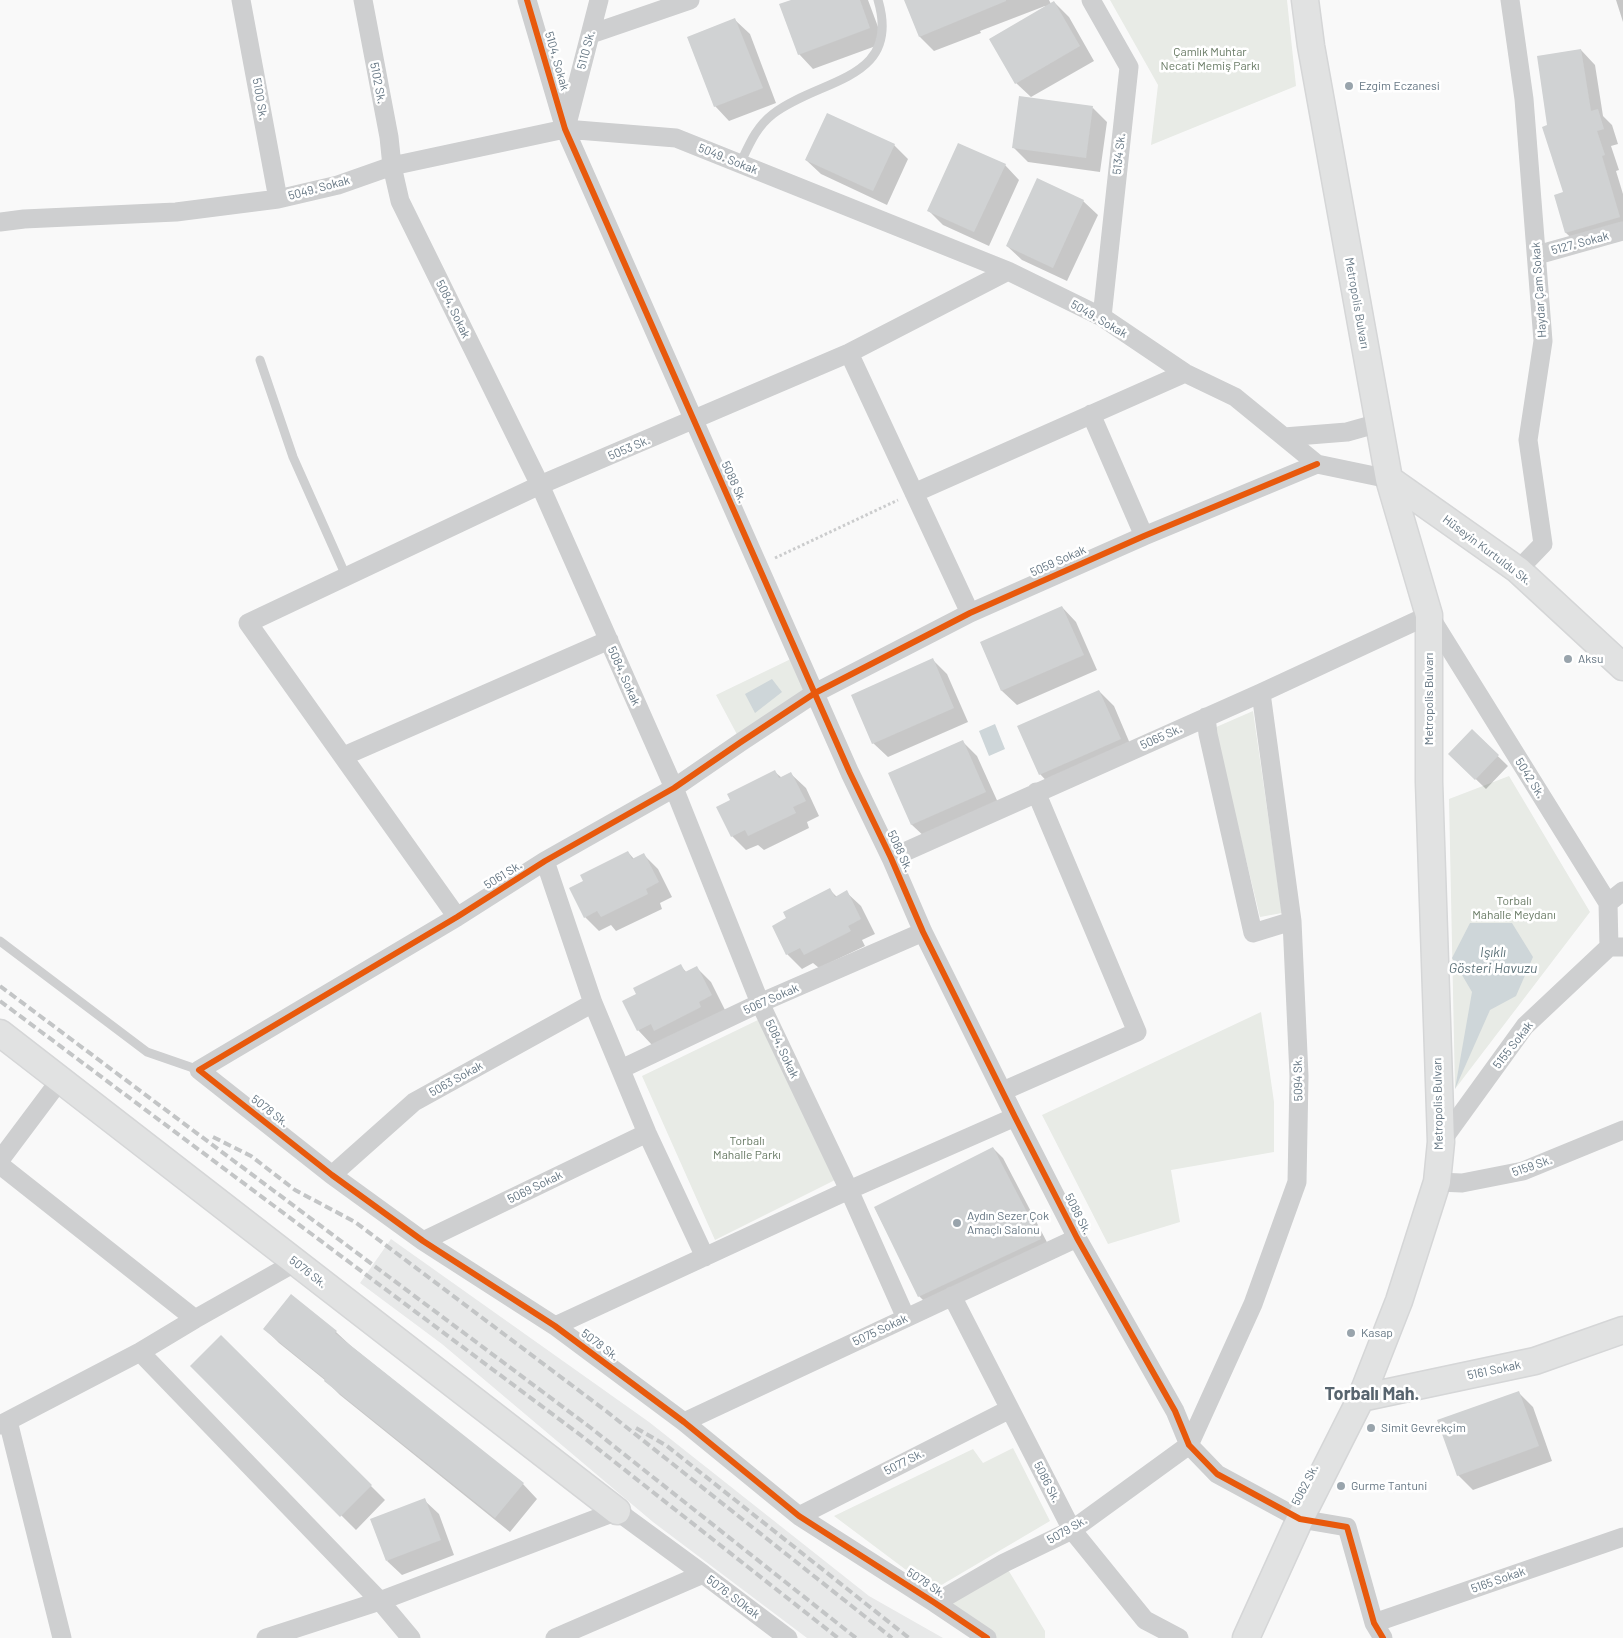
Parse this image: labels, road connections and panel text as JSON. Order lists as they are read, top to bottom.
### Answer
{
  "streets": {
    "main road": [
      "Metropolis Bulvarı",
      "Hüseyin Kurtuldu Sk.",
      "5076 Sk.",
      "5161 Sokak",
      "5062 Sk."
    ],
    "street": [
      "5110 Sk.",
      "5104. Sokak",
      "5102 Sk.",
      "5100 Sk.",
      "5134 Sk.",
      "5049. Sokak",
      "5127. Sokak",
      "Haydar Çam Sokak",
      "5084. Sokak",
      "5053 Sk.",
      "5088 Sk.",
      "5059 Sokak",
      "5065 Sk.",
      "5042 Sk.",
      "5061 Sk.",
      "5067 Sokak",
      "5155 Sokak",
      "5063 Sokak",
      "5094 Sk.",
      "5078 Sk.",
      "5159 Sk.",
      "5069 Sokak",
      "5075 Sokak",
      "5077 Sk.",
      "5086 Sk.",
      "5079 Sk.",
      "5165 Sokak",
      "5076. SOkak"
    ]
  },
  "crossings": [
    ["5110 Sk.", "5104. Sokak"],
    ["5110 Sk.", "5049. Sokak"],
    ["5110 Sk.", "5088 Sk."],
    ["5104. Sokak", "5049. Sokak"],
    ["5104. Sokak", "5088 Sk."],
    ["5102 Sk.", "5049. Sokak"],
    ["5102 Sk.", "5084. Sokak"],
    ["5100 Sk.", "5049. Sokak"],
    ["5134 Sk.", "5049. Sokak"],
    ["5049. Sokak", "Metropolis Bulvarı"],
    ["5049. Sokak", "5084. Sokak"],
    ["5049. Sokak", "5053 Sk."],
    ["5049. Sokak", "5088 Sk."],
    ["5049. Sokak", "Hüseyin Kurtuldu Sk."],
    ["5049. Sokak", "5059 Sokak"],
    ["5127. Sokak", "Haydar Çam Sokak"],
    ["Haydar Çam Sokak", "Hüseyin Kurtuldu Sk."],
    ["Metropolis Bulvarı", "Hüseyin Kurtuldu Sk."],
    ["Metropolis Bulvarı", "5065 Sk."],
    ["Metropolis Bulvarı", "5042 Sk."],
    ["Metropolis Bulvarı", "5155 Sokak"],
    ["Metropolis Bulvarı", "5159 Sk."],
    ["Metropolis Bulvarı", "5161 Sokak"],
    ["Metropolis Bulvarı", "5062 Sk."],
    ["5084. Sokak", "5053 Sk."],
    ["5084. Sokak", "5061 Sk."],
    ["5084. Sokak", "5067 Sokak"],
    ["5084. Sokak", "5075 Sokak"],
    ["5053 Sk.", "5088 Sk."],
    ["5088 Sk.", "5059 Sokak"],
    ["5088 Sk.", "5065 Sk."],
    ["5088 Sk.", "5061 Sk."],
    ["5088 Sk.", "5067 Sokak"],
    ["5088 Sk.", "5094 Sk."],
    ["5088 Sk.", "5075 Sokak"],
    ["5088 Sk.", "5062 Sk."],
    ["5088 Sk.", "5079 Sk."],
    ["5088 Sk.", "5165 Sokak"],
    ["5059 Sokak", "5061 Sk."],
    ["5065 Sk.", "5042 Sk."],
    ["5065 Sk.", "5094 Sk."],
    ["5061 Sk.", "5078 Sk."],
    ["5063 Sokak", "5078 Sk."],
    ["5094 Sk.", "5079 Sk."],
    ["5078 Sk.", "5069 Sokak"],
    ["5078 Sk.", "5075 Sokak"],
    ["5078 Sk.", "5077 Sk."],
    ["5078 Sk.", "5079 Sk."],
    ["5075 Sokak", "5086 Sk."],
    ["5161 Sokak", "5062 Sk."],
    ["5077 Sk.", "5086 Sk."],
    ["5086 Sk.", "5079 Sk."]
  ],
  "districts": ["Torbalı Mah."],
  "water": ["Işıklı Gösteri Havuzu"],
  "parks": ["Çamlık Muhtar Necati Memiş Parkı", "Torbalı Mahalle Meydanı", "Torbalı Mahalle Parkı"],
  "places": [
    "Ezgim Eczanesi",
    "Aksu",
    "Aydın Sezer Çok Amaçlı Salonu",
    "Kasap",
    "Simit Gevrekçim",
    "Gurme Tantuni"
  ]
}
